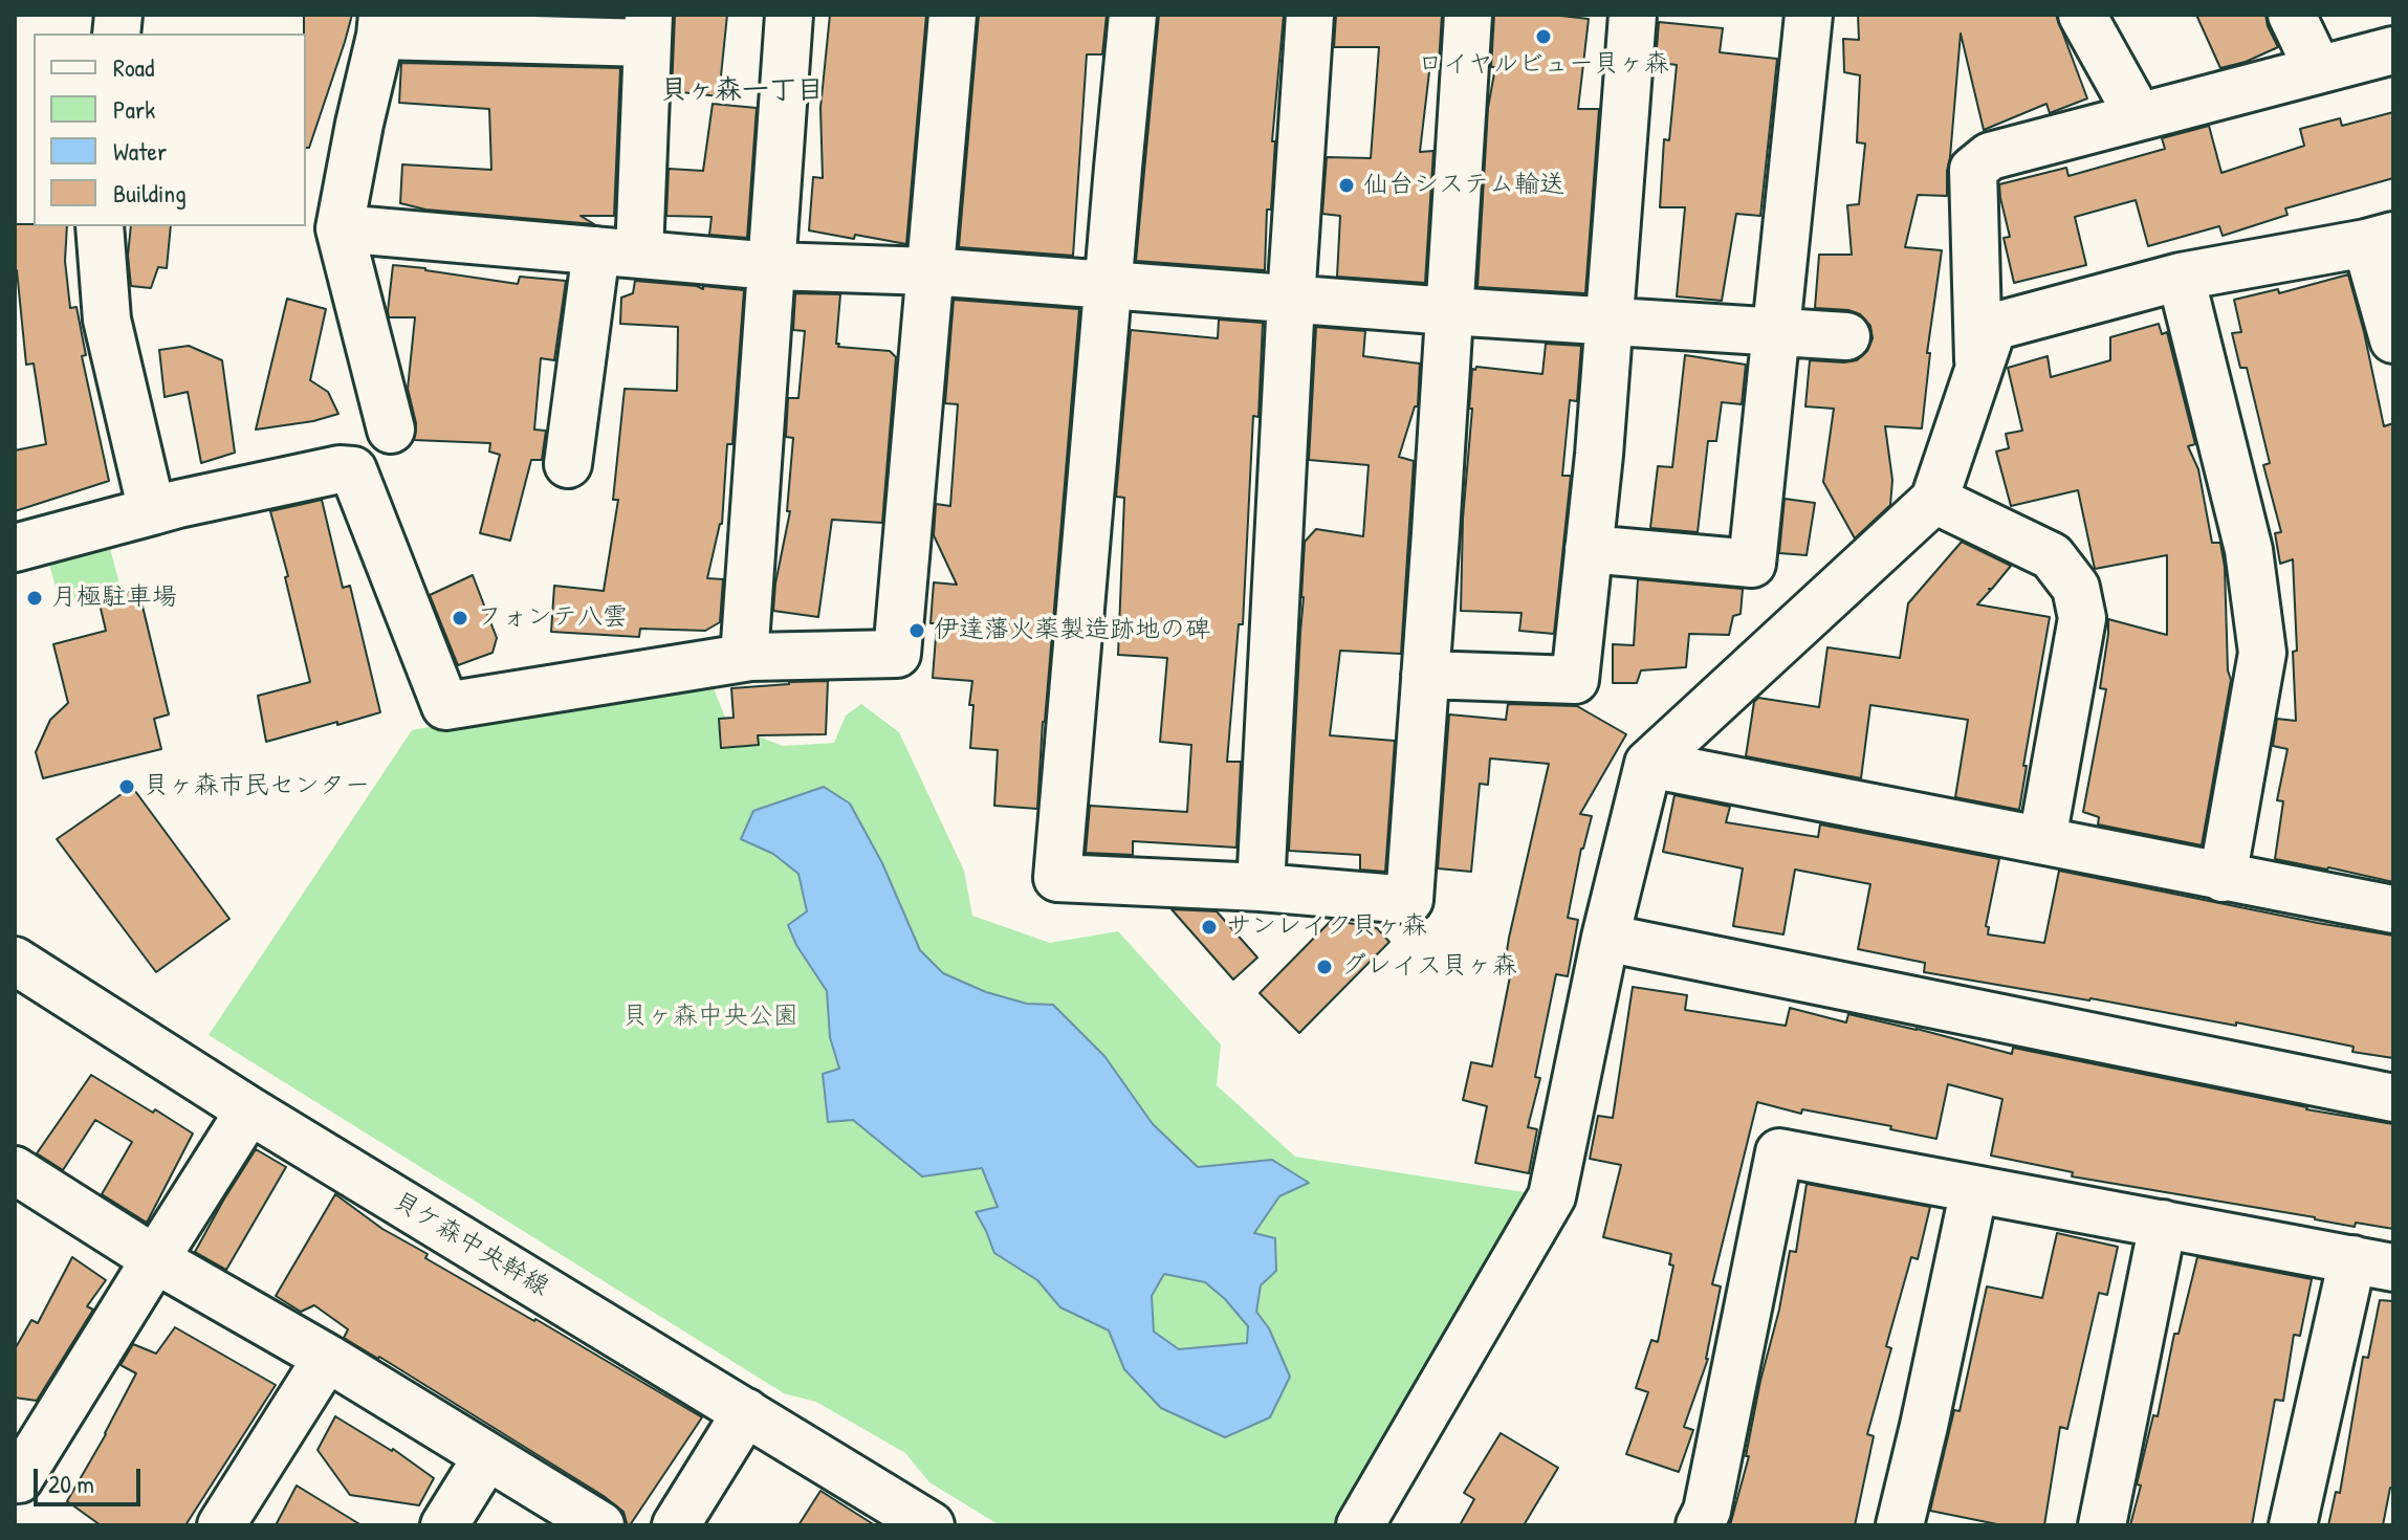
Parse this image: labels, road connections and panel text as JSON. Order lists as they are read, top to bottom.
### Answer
{
  "streets": {
    "street": ["貝ケ森中央幹線"]
  },
  "districts": ["貝ヶ森一丁目"],
  "parks": ["貝ヶ森中央公園"],
  "places": [
    "ロイヤルビュー貝ヶ森",
    "仙台システム輸送",
    "月極駐車場",
    "フォンテ八雲",
    "伊達藩火薬製造跡地の碑",
    "貝ヶ森市民センター",
    "サンレイク貝ヶ森",
    "グレイス貝ヶ森"
  ],
  "legend": [
    "Road",
    "Park",
    "Water",
    "Building"
  ],
  "scale_bar": "20 m"
}
